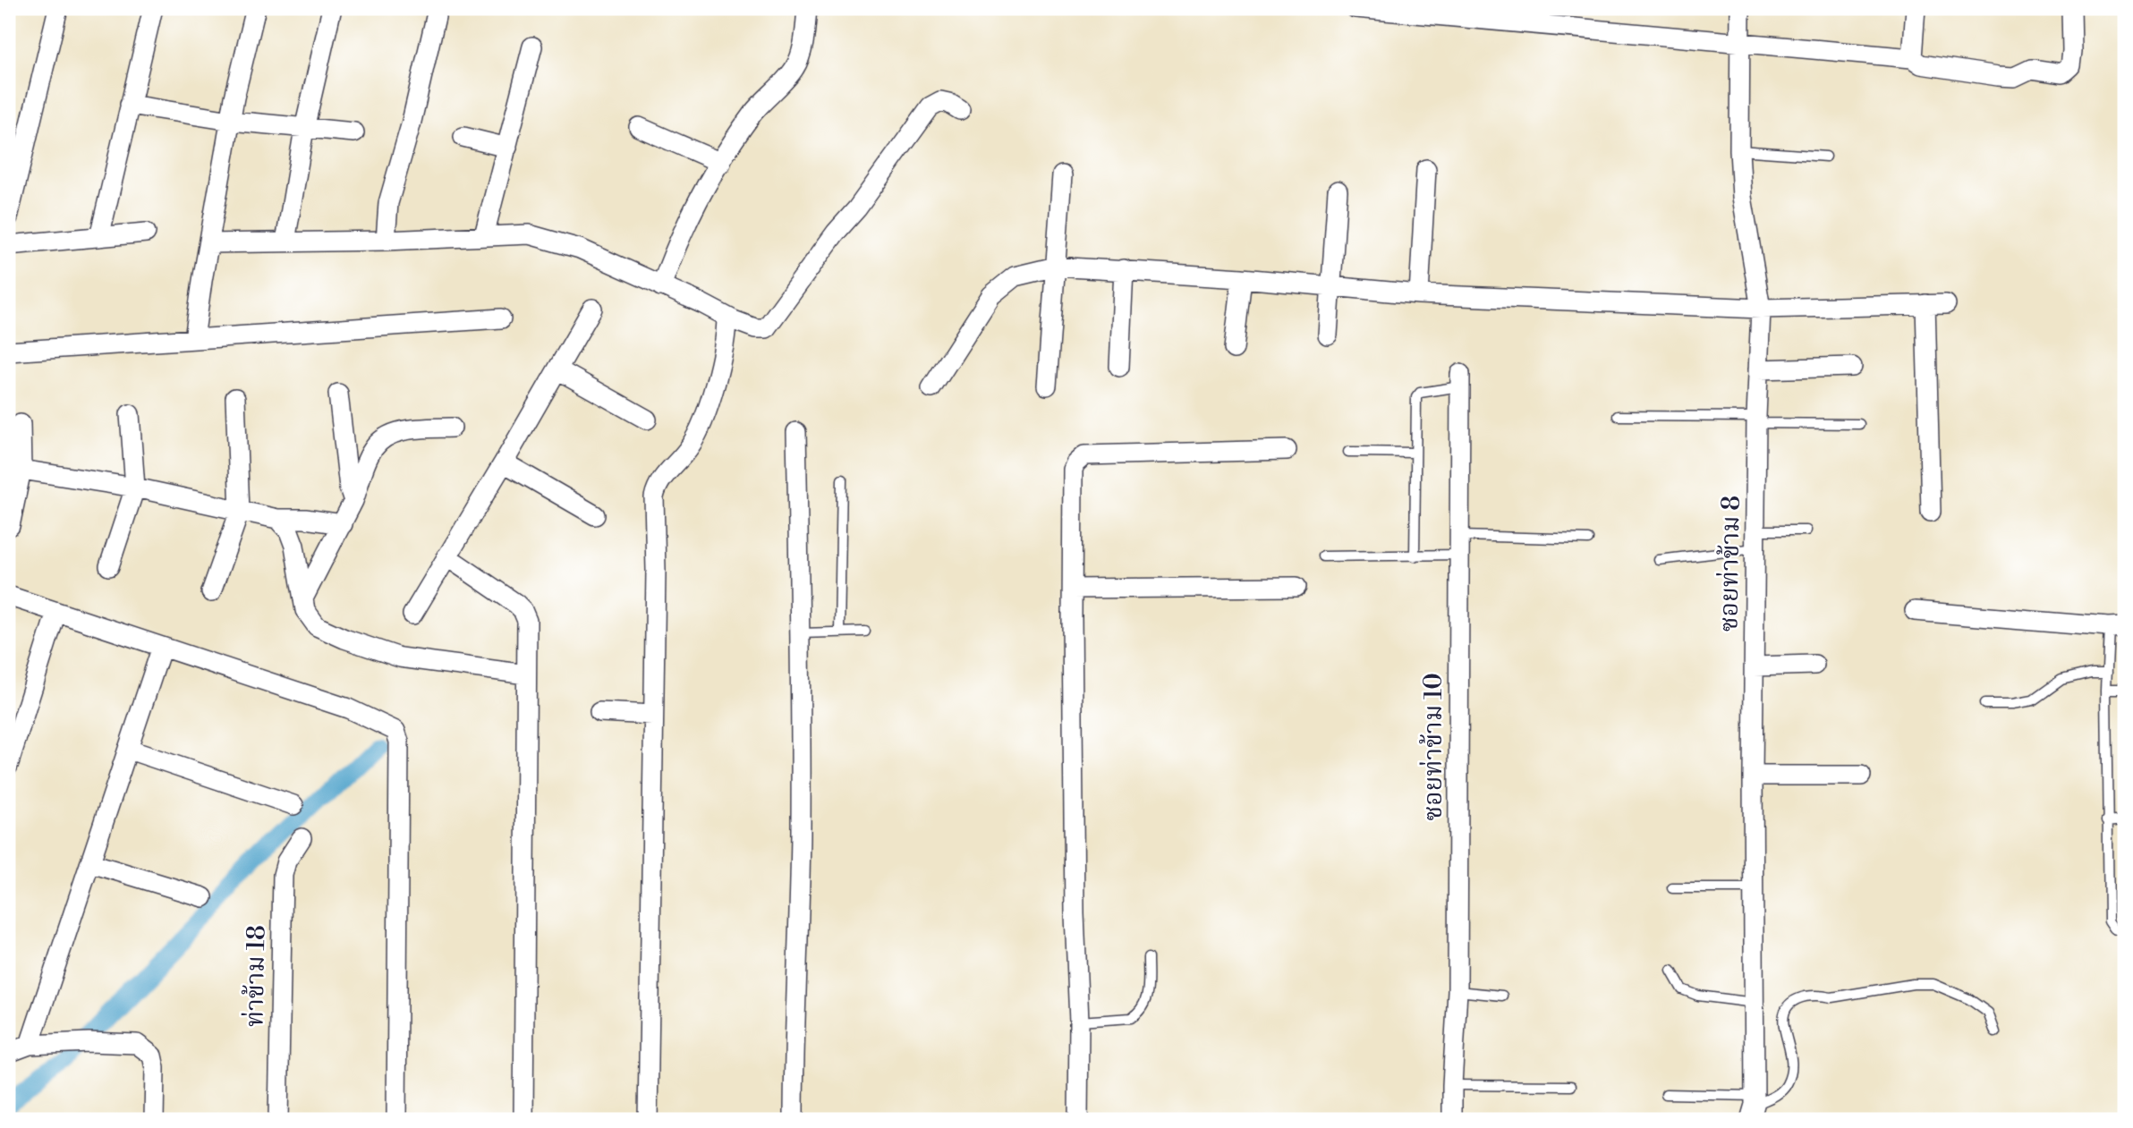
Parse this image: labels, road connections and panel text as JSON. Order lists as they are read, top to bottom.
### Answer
{
  "streets": {
    "street": ["ซอยท่าข้าม 8", "ซอยท่าข้าม 10", "ท่าข้าม 18"]
  }
}
